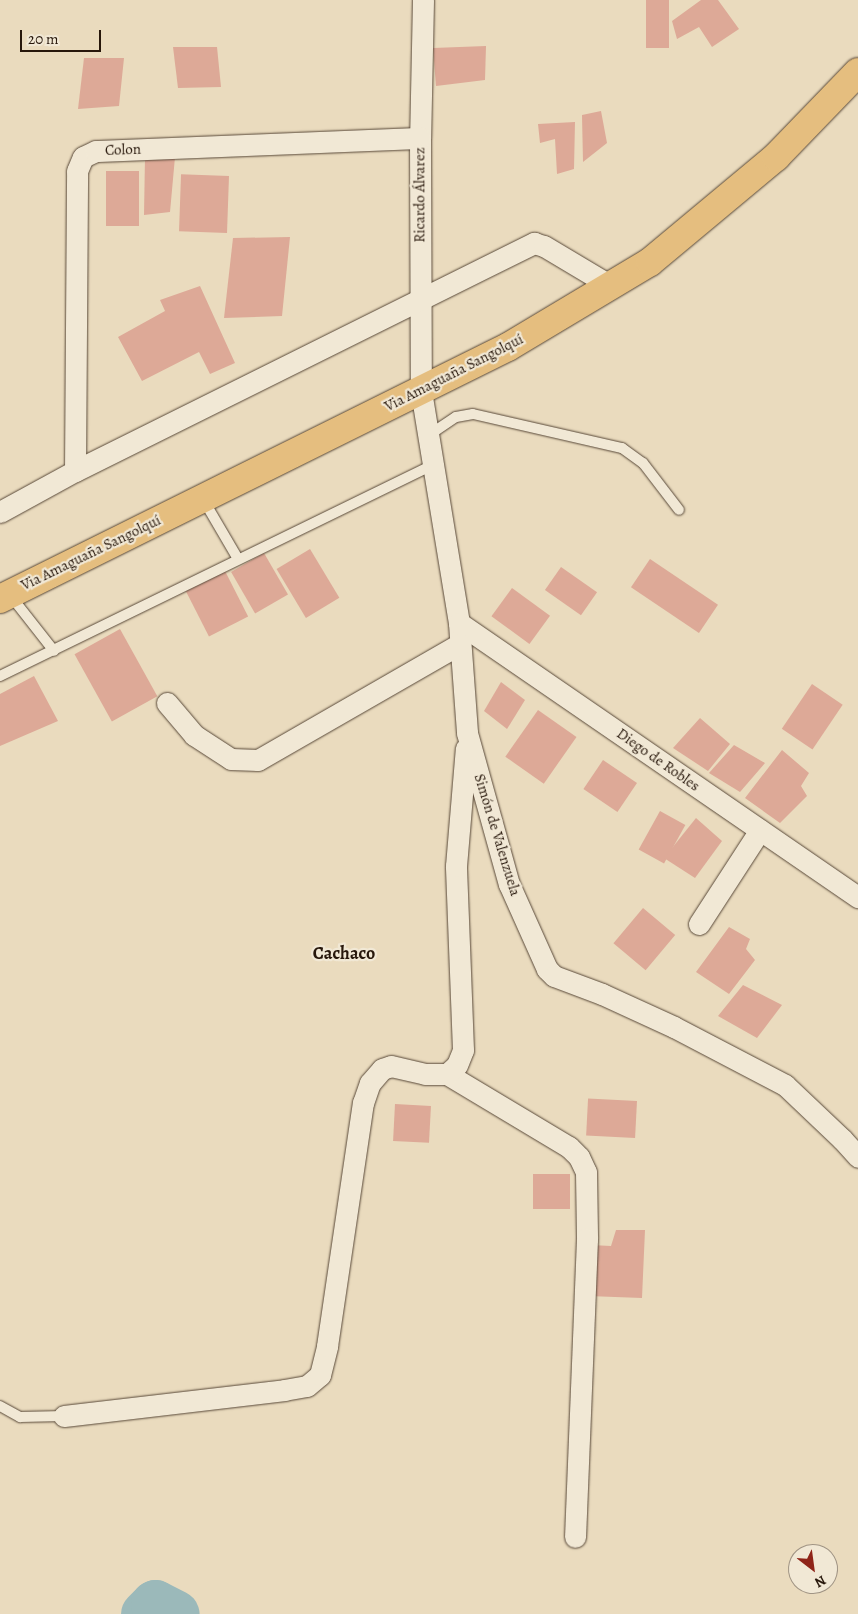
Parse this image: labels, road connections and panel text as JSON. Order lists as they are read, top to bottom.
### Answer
{
  "streets": {
    "highway": ["Via Amaguaña Sangolquí"],
    "street": [
      "Colon",
      "Ricardo Álvarez",
      "Diego de Robles",
      "Simón de Valenzuela"
    ]
  },
  "crossings": [
    ["Colon", "Ricardo Álvarez"],
    ["Ricardo Álvarez", "Via Amaguaña Sangolquí"],
    ["Ricardo Álvarez", "Simón de Valenzuela"],
    ["Via Amaguaña Sangolquí", "Simón de Valenzuela"],
    ["Diego de Robles", "Simón de Valenzuela"]
  ],
  "districts": ["Cachaco"],
  "scale_bar": "20 m",
  "north": "bottom right"
}
